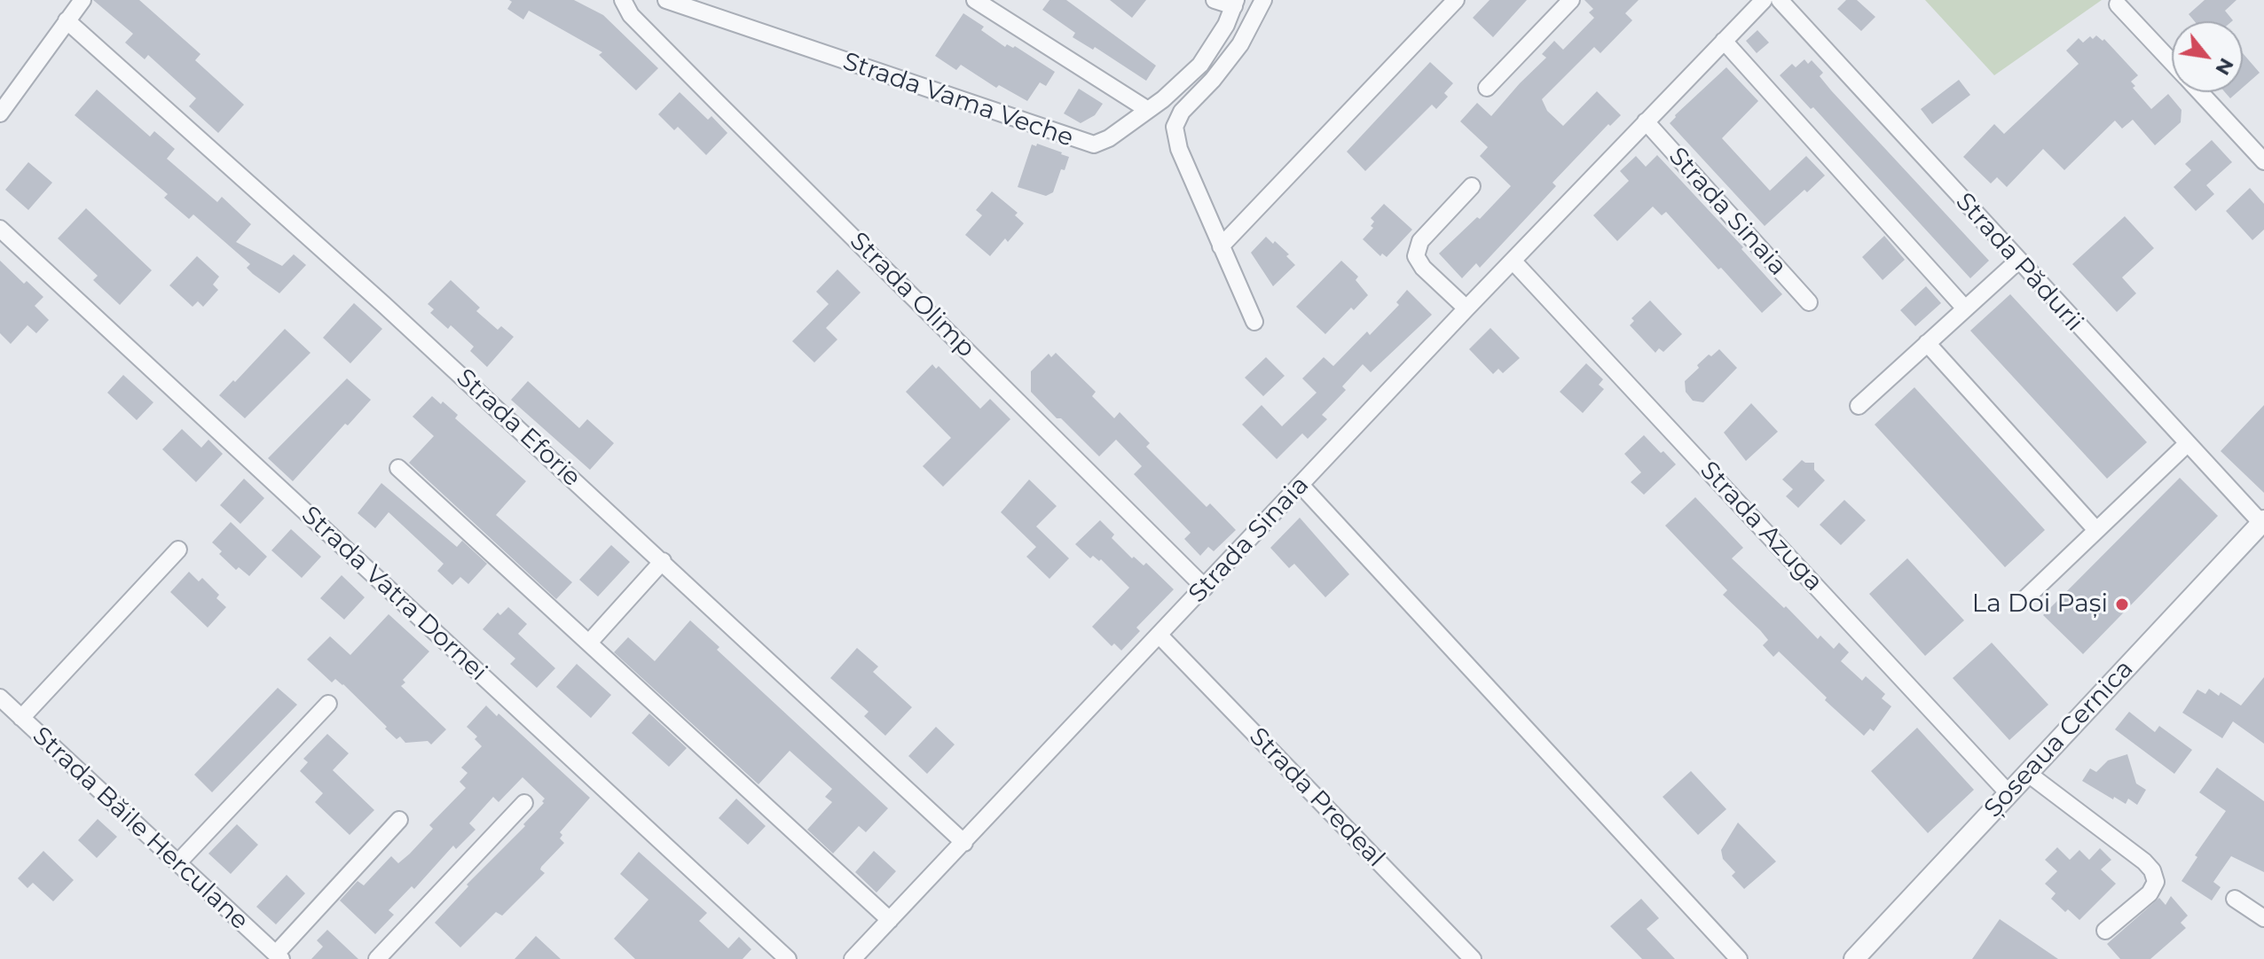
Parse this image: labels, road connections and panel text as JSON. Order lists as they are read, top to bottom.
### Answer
{
  "streets": {
    "street": [
      "Strada Vama Veche",
      "Strada Sinaia",
      "Strada Pădurii",
      "Strada Olimp",
      "Strada Eforie",
      "Strada Azuga",
      "Strada Vatra Dornei",
      "Șoseaua Cernica",
      "Strada Predeal",
      "Strada Băile Herculane"
    ]
  },
  "crossings": [
    ["Strada Sinaia", "Strada Olimp"],
    ["Strada Sinaia", "Strada Eforie"],
    ["Strada Sinaia", "Strada Azuga"],
    ["Strada Sinaia", "Strada Predeal"],
    ["Strada Pădurii", "Șoseaua Cernica"],
    ["Strada Azuga", "Șoseaua Cernica"]
  ],
  "places": ["La Doi Pași"],
  "north": "bottom right"
}
